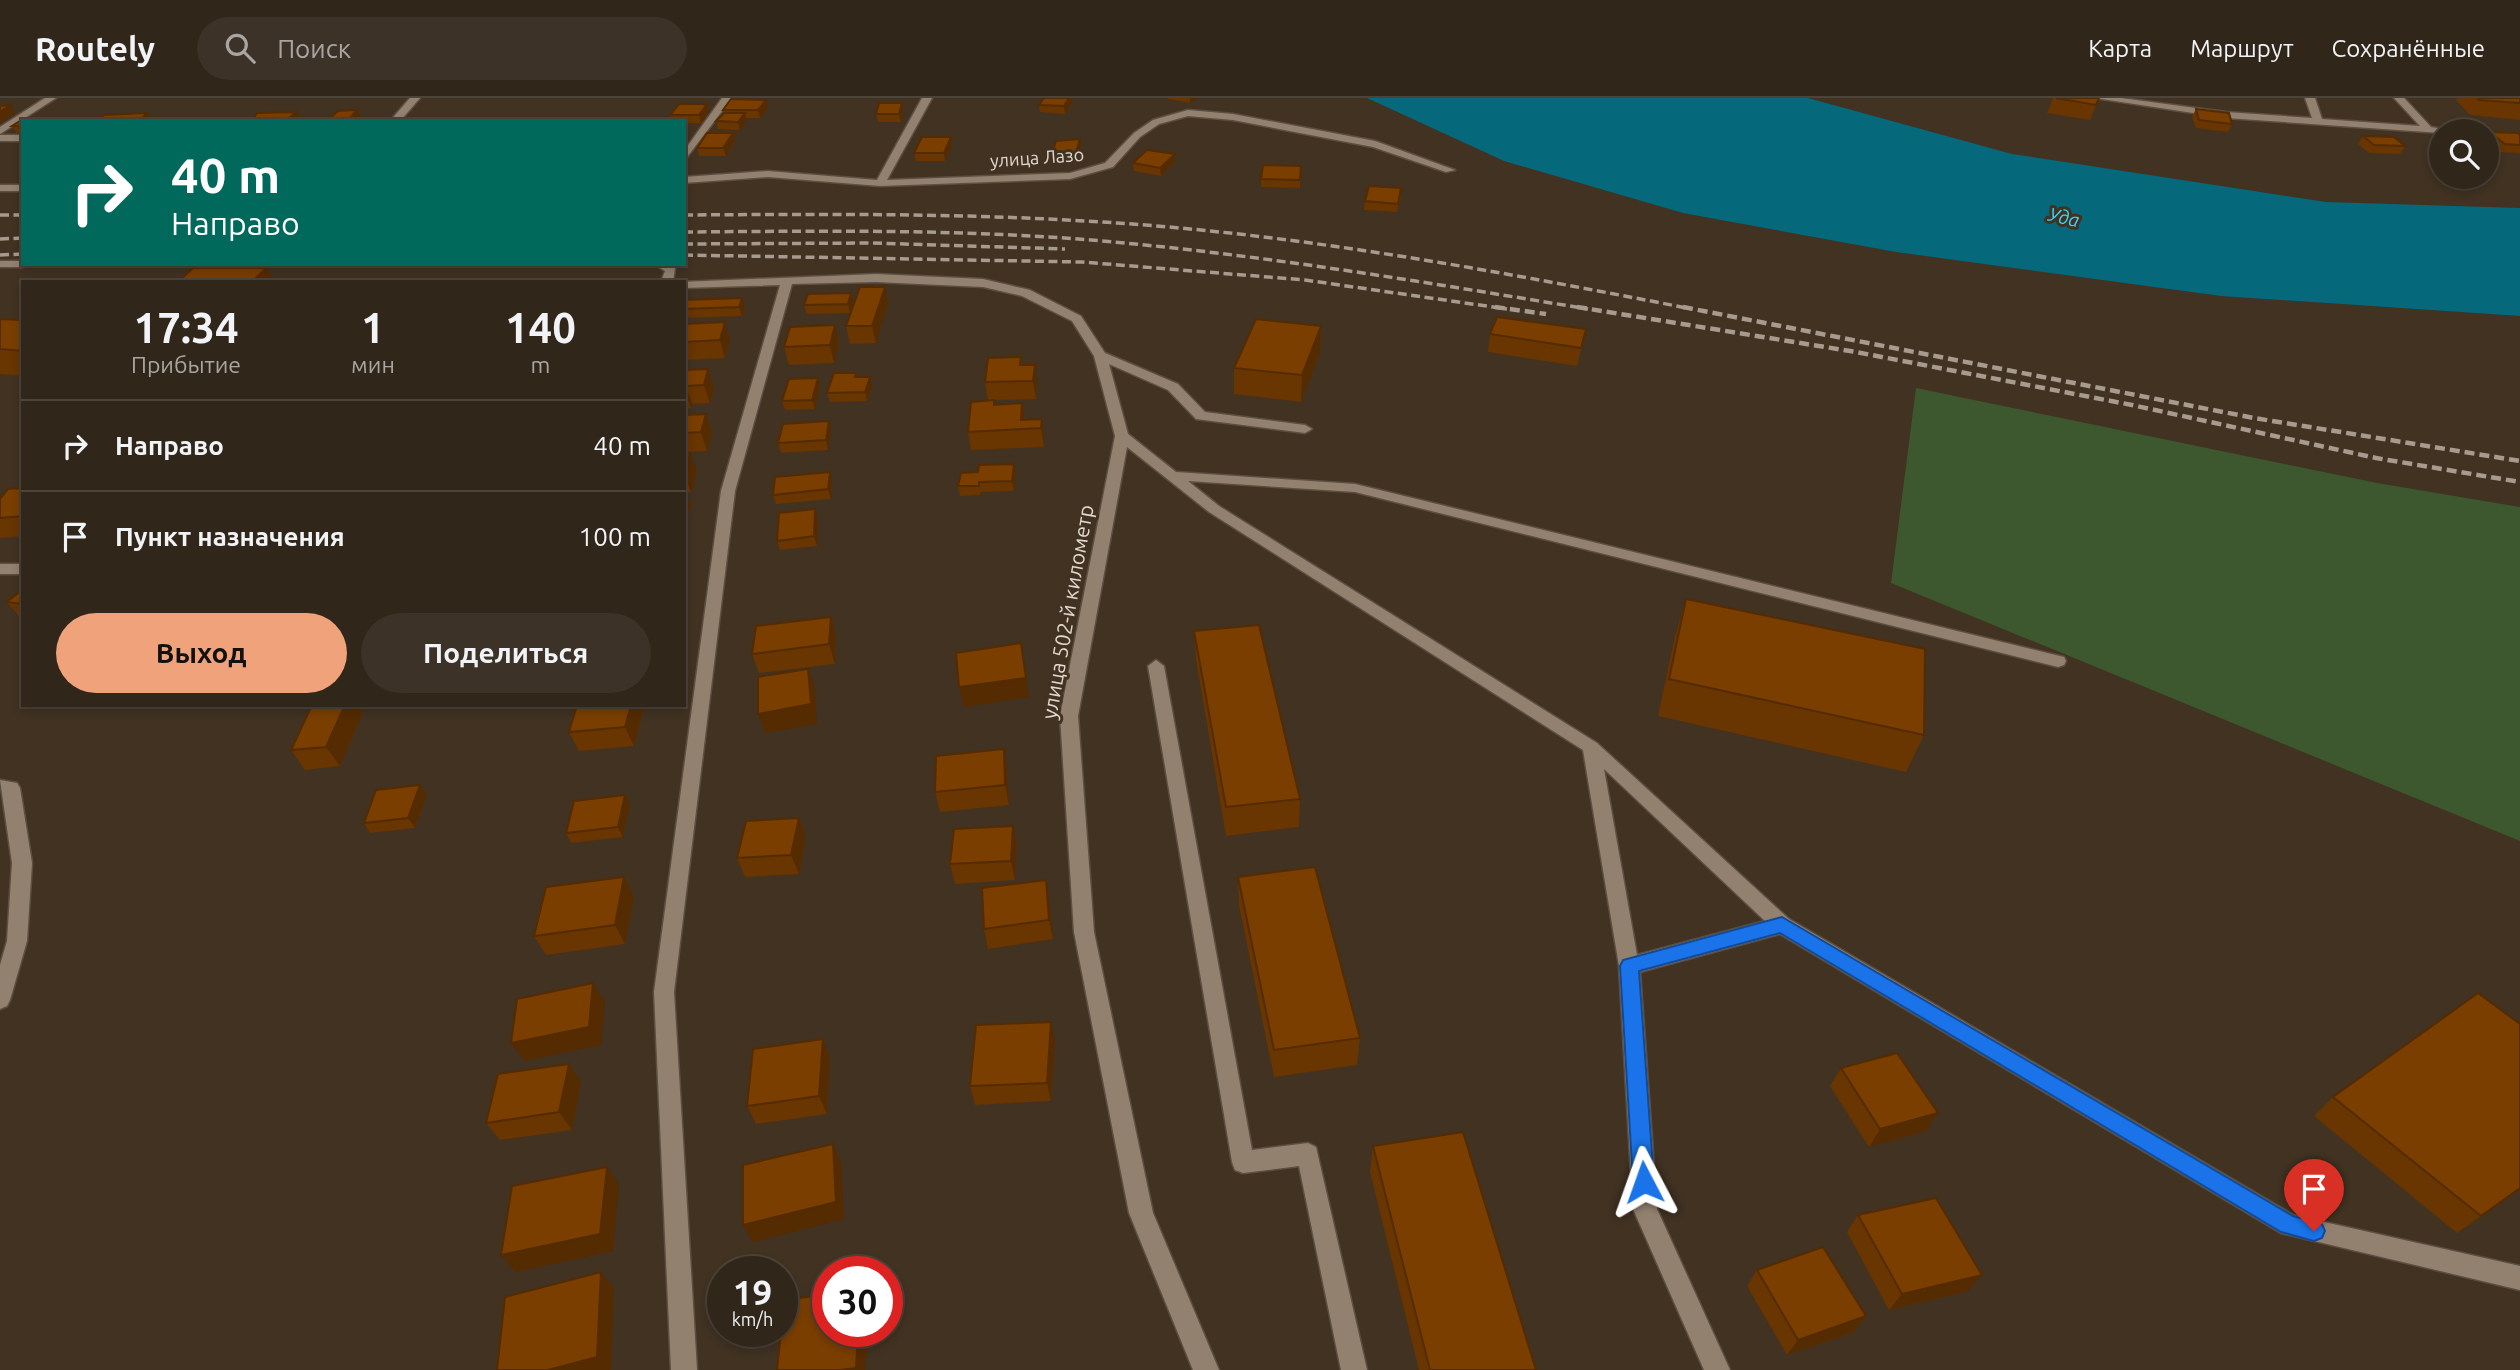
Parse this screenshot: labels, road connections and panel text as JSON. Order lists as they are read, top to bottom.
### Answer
{
  "streets": {
    "street": ["улица Лазо", "улица 502-й километр"]
  },
  "water": ["Уда"],
  "page": {
    "header": "Routely",
    "search": "Поиск",
    "nav": ["Карта", "Маршрут", "Сохранённые"],
    "turn": ["40 m", "Направо"],
    "eta": [
      "17:34",
      "Прибытие",
      "1",
      "мин",
      "140",
      "m"
    ],
    "list": [
      {
        "name": "Направо",
        "value": "40 m"
      },
      {
        "name": "Пункт назначения",
        "value": "100 m"
      }
    ],
    "buttons": ["Выход", "Поделиться"],
    "speed": "19 km/h",
    "limit": "30"
  }
}
